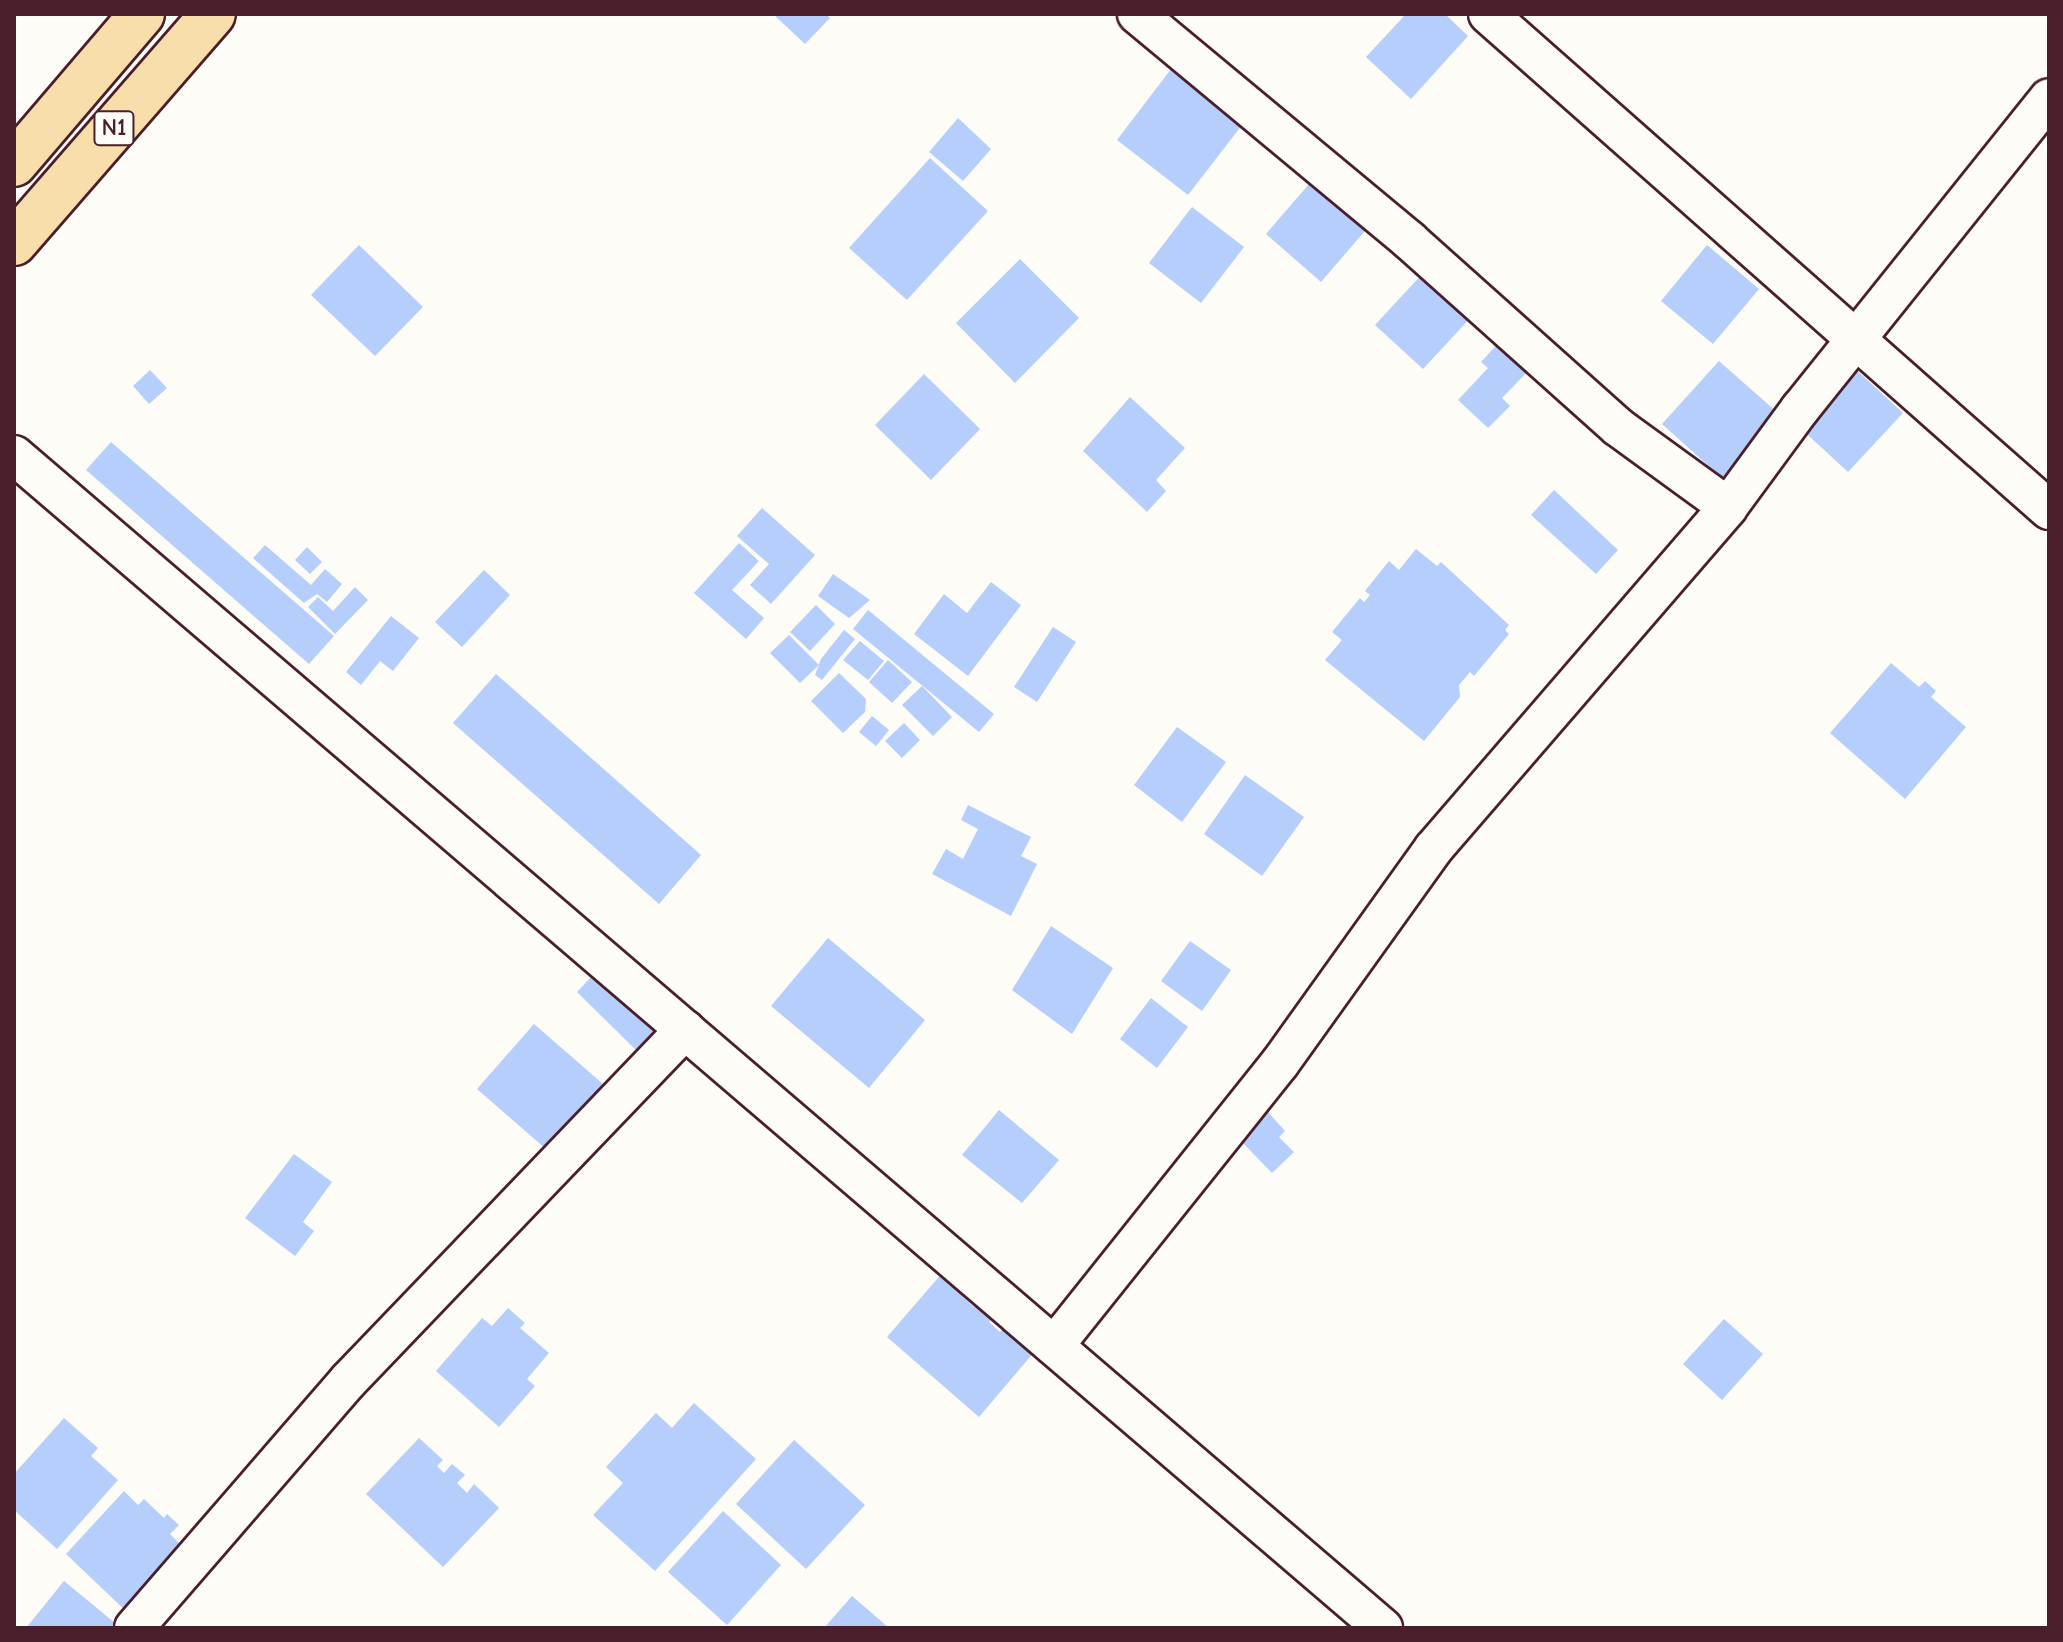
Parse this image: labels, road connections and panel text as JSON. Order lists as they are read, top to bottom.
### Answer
{
  "streets": {
    "highway": ["N1"]
  }
}
